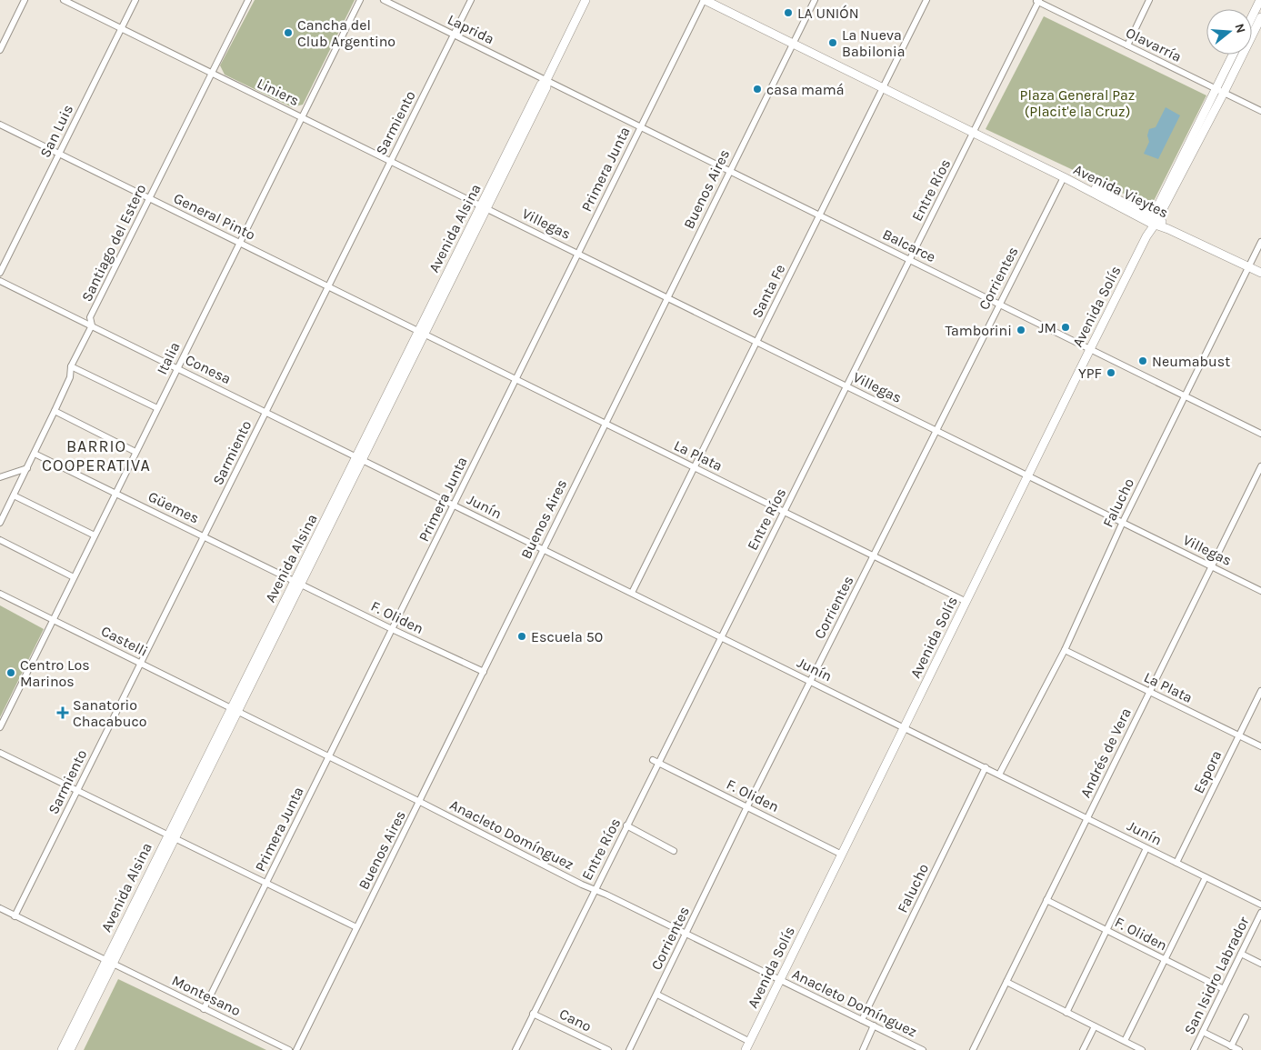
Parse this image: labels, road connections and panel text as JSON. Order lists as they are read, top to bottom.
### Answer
{
  "streets": {
    "street": [
      "Laprida",
      "Olavarría",
      "Liniers",
      "Sarmiento",
      "San Luis",
      "Primera Junta",
      "Buenos Aires",
      "Entre Ríos",
      "Avenida Vieytes",
      "General Pinto",
      "Villegas",
      "Avenida Alsina",
      "Santiago del Estero",
      "Balcarce",
      "Corrientes",
      "Santa Fe",
      "Avenida Solís",
      "Italia",
      "Conesa",
      "La Plata",
      "Falucho",
      "Junín",
      "Güemes",
      "F. Oliden",
      "Castelli",
      "Andrés de Vera",
      "Espora",
      "Anacleto Domínguez",
      "San Isidro Labrador",
      "Montesano",
      "Cano"
    ]
  },
  "crossings": [
    ["Laprida", "Sarmiento"],
    ["Laprida", "Avenida Alsina"],
    ["Laprida", "Balcarce"],
    ["Olavarría", "Entre Ríos"],
    ["Olavarría", "Avenida Solís"],
    ["Liniers", "Sarmiento"],
    ["Liniers", "San Luis"],
    ["Liniers", "Villegas"],
    ["Liniers", "Avenida Alsina"],
    ["Liniers", "Santiago del Estero"],
    ["Liniers", "Italia"],
    ["Sarmiento", "General Pinto"],
    ["Sarmiento", "Conesa"],
    ["Sarmiento", "Güemes"],
    ["Sarmiento", "Castelli"],
    ["Sarmiento", "Montesano"],
    ["San Luis", "General Pinto"],
    ["Primera Junta", "Avenida Vieytes"],
    ["Primera Junta", "Villegas"],
    ["Primera Junta", "Balcarce"],
    ["Primera Junta", "La Plata"],
    ["Primera Junta", "Junín"],
    ["Primera Junta", "F. Oliden"],
    ["Primera Junta", "Anacleto Domínguez"],
    ["Primera Junta", "Montesano"],
    ["Buenos Aires", "Avenida Vieytes"],
    ["Buenos Aires", "Villegas"],
    ["Buenos Aires", "Balcarce"],
    ["Buenos Aires", "La Plata"],
    ["Buenos Aires", "Junín"],
    ["Buenos Aires", "F. Oliden"],
    ["Buenos Aires", "Anacleto Domínguez"],
    ["Entre Ríos", "Avenida Vieytes"],
    ["Entre Ríos", "Villegas"],
    ["Entre Ríos", "Balcarce"],
    ["Entre Ríos", "La Plata"],
    ["Entre Ríos", "Junín"],
    ["Entre Ríos", "F. Oliden"],
    ["Entre Ríos", "Anacleto Domínguez"],
    ["Entre Ríos", "Cano"],
    ["Avenida Vieytes", "Corrientes"],
    ["Avenida Vieytes", "Santa Fe"],
    ["Avenida Vieytes", "Avenida Solís"],
    ["Avenida Vieytes", "Falucho"],
    ["General Pinto", "Avenida Alsina"],
    ["General Pinto", "Santiago del Estero"],
    ["General Pinto", "Italia"],
    ["General Pinto", "La Plata"],
    ["Villegas", "Avenida Alsina"],
    ["Villegas", "Corrientes"],
    ["Villegas", "Santa Fe"],
    ["Villegas", "Avenida Solís"],
    ["Villegas", "Falucho"],
    ["Villegas", "Andrés de Vera"],
    ["Avenida Alsina", "Balcarce"],
    ["Avenida Alsina", "Conesa"],
    ["Avenida Alsina", "La Plata"],
    ["Avenida Alsina", "Junín"],
    ["Avenida Alsina", "Güemes"],
    ["Avenida Alsina", "F. Oliden"],
    ["Avenida Alsina", "Castelli"],
    ["Avenida Alsina", "Anacleto Domínguez"],
    ["Avenida Alsina", "Montesano"],
    ["Santiago del Estero", "Conesa"],
    ["Santiago del Estero", "Güemes"],
    ["Balcarce", "Corrientes"],
    ["Balcarce", "Santa Fe"],
    ["Balcarce", "Avenida Solís"],
    ["Balcarce", "Falucho"],
    ["Corrientes", "La Plata"],
    ["Corrientes", "Junín"],
    ["Corrientes", "F. Oliden"],
    ["Corrientes", "Anacleto Domínguez"],
    ["Santa Fe", "La Plata"],
    ["Santa Fe", "Junín"],
    ["Avenida Solís", "La Plata"],
    ["Avenida Solís", "Junín"],
    ["Avenida Solís", "F. Oliden"],
    ["Avenida Solís", "Anacleto Domínguez"],
    ["Italia", "Conesa"],
    ["Italia", "Güemes"],
    ["Italia", "Castelli"],
    ["Conesa", "Junín"],
    ["La Plata", "Falucho"],
    ["La Plata", "Andrés de Vera"],
    ["La Plata", "Espora"],
    ["Falucho", "Junín"],
    ["Falucho", "Anacleto Domínguez"],
    ["Junín", "Andrés de Vera"],
    ["Junín", "Espora"],
    ["Güemes", "F. Oliden"],
    ["F. Oliden", "Andrés de Vera"],
    ["F. Oliden", "San Isidro Labrador"],
    ["Castelli", "Anacleto Domínguez"]
  ],
  "districts": ["BARRIO COOPERATIVA"],
  "parks": ["Plaza General Paz (Placit'e la Cruz)"],
  "places": {
    "other": [
      "LA UNIÓN",
      "Cancha del Club Argentino",
      "La Nueva Babilonia",
      "casa mamá",
      "JM",
      "Tamborini",
      "Neumabust",
      "YPF",
      "Escuela 50",
      "Centro Los Marinos"
    ],
    "health": ["Sanatorio Chacabuco"]
  },
  "north": "right"
}
